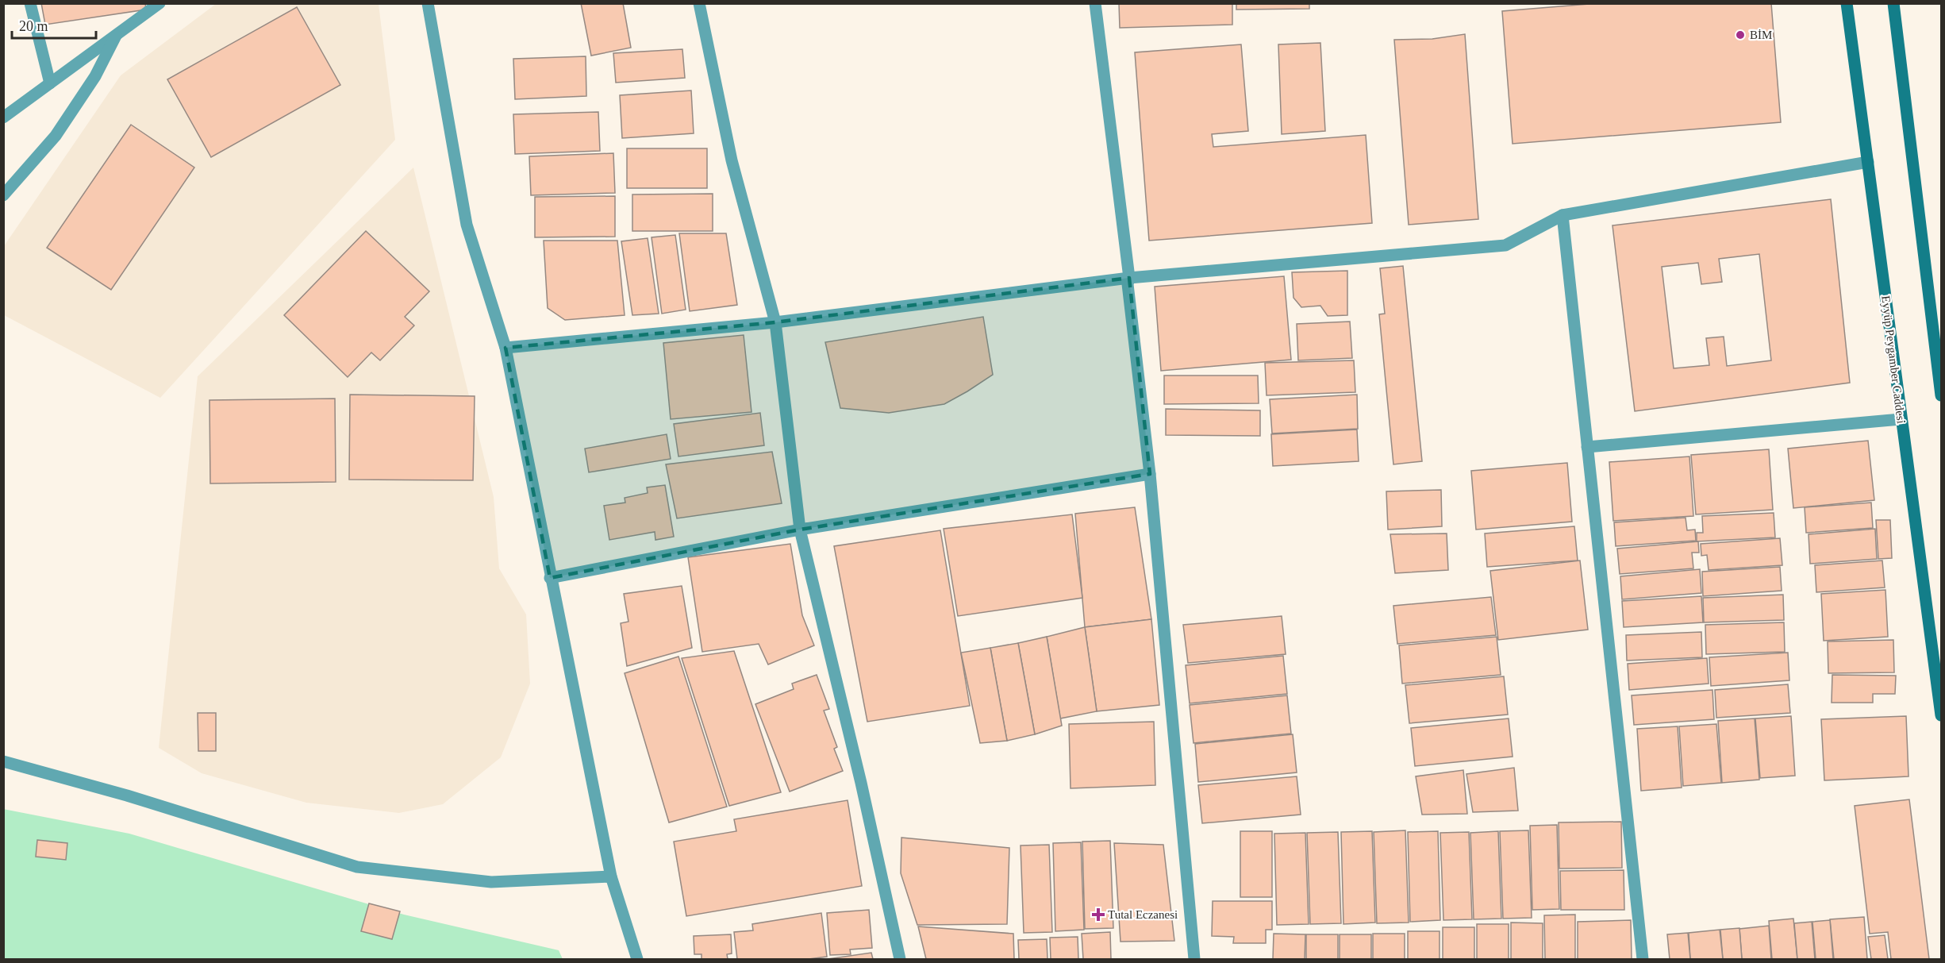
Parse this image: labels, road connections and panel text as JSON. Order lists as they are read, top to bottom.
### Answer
{
  "streets": {
    "main road": ["Eyyüp Peygamber Caddesi"]
  },
  "places": {
    "other": ["BİM"],
    "health": ["Tutal Eczanesi"]
  },
  "scale_bar": "20 m"
}
